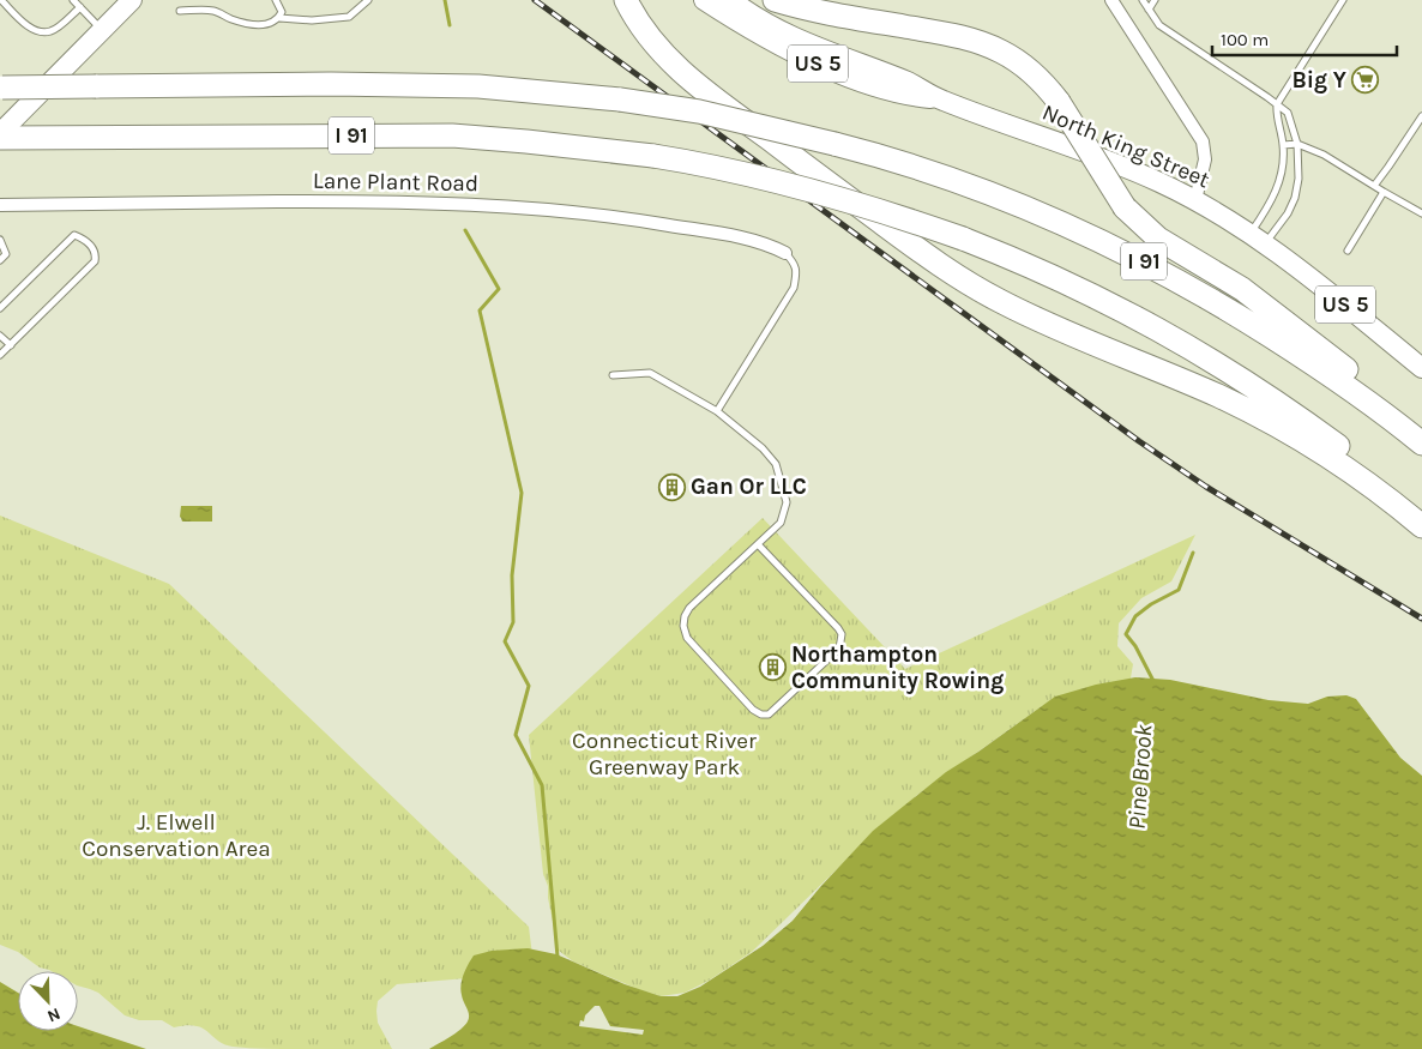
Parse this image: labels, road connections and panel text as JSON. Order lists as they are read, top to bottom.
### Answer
{
  "streets": {
    "highway": ["I 91"],
    "main road": ["US 5", "North King Street"],
    "street": ["Lane Plant Road"]
  },
  "water": ["Pine Brook"],
  "parks": ["Connecticut River Greenway Park", "J. Elwell Conservation Area"],
  "places": {
    "supermarket": ["Big Y"],
    "building": ["Gan Or LLC", "Northampton Community Rowing"]
  },
  "scale_bar": "100 m",
  "north": "bottom right"
}
